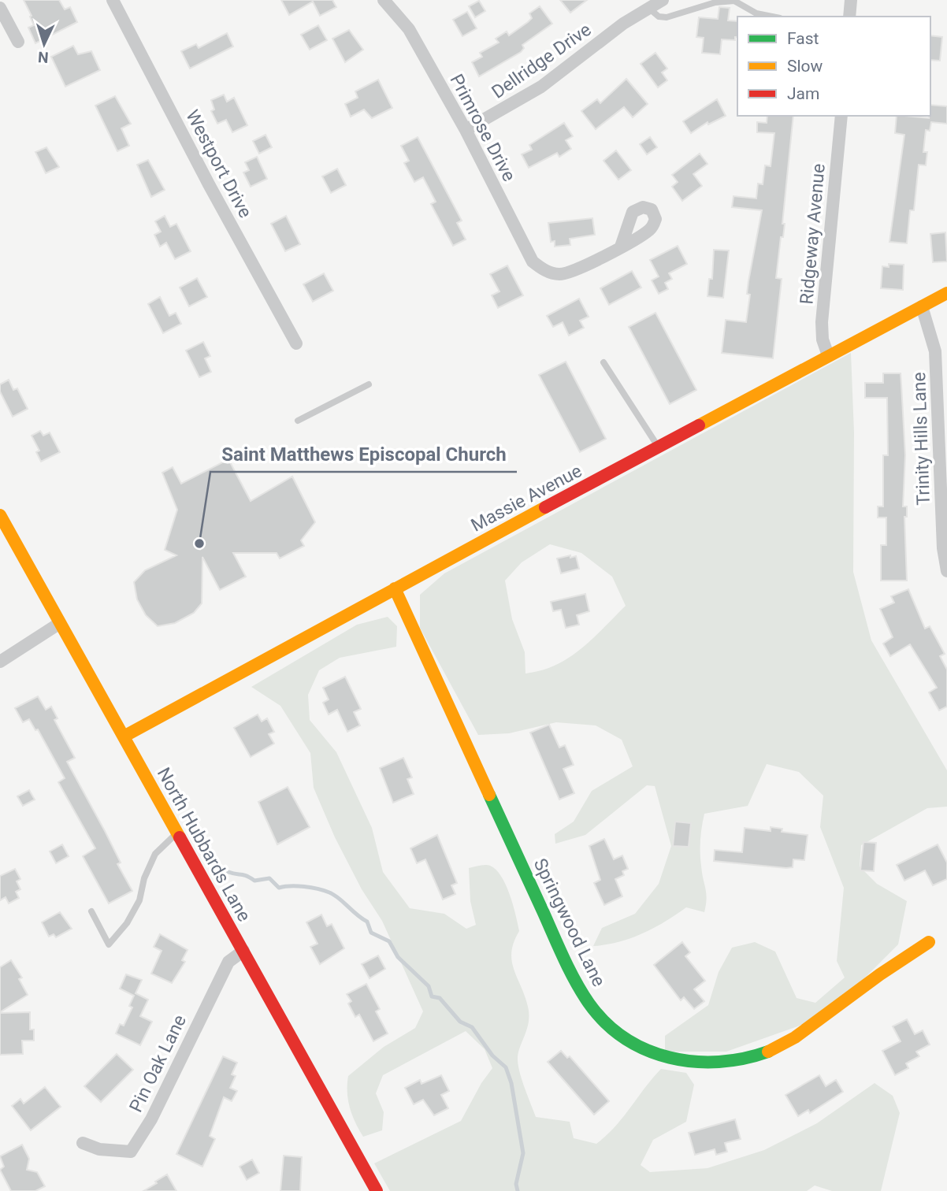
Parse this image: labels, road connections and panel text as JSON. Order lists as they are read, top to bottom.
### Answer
{
  "streets": {
    "street": [
      "Dellridge Drive",
      "Primrose Drive",
      "Westport Drive",
      "Ridgeway Avenue",
      "Trinity Hills Lane",
      "Massie Avenue",
      "North Hubbards Lane",
      "Springwood Lane",
      "Pin Oak Lane"
    ]
  },
  "crossings": [
    ["Dellridge Drive", "Primrose Drive"],
    ["Ridgeway Avenue", "Massie Avenue"],
    ["Trinity Hills Lane", "Massie Avenue"],
    ["Massie Avenue", "North Hubbards Lane"],
    ["Massie Avenue", "Springwood Lane"],
    ["North Hubbards Lane", "Pin Oak Lane"]
  ],
  "places": ["Saint Matthews Episcopal Church"],
  "legend": ["Fast", "Slow", "Jam"],
  "north": "bottom"
}
